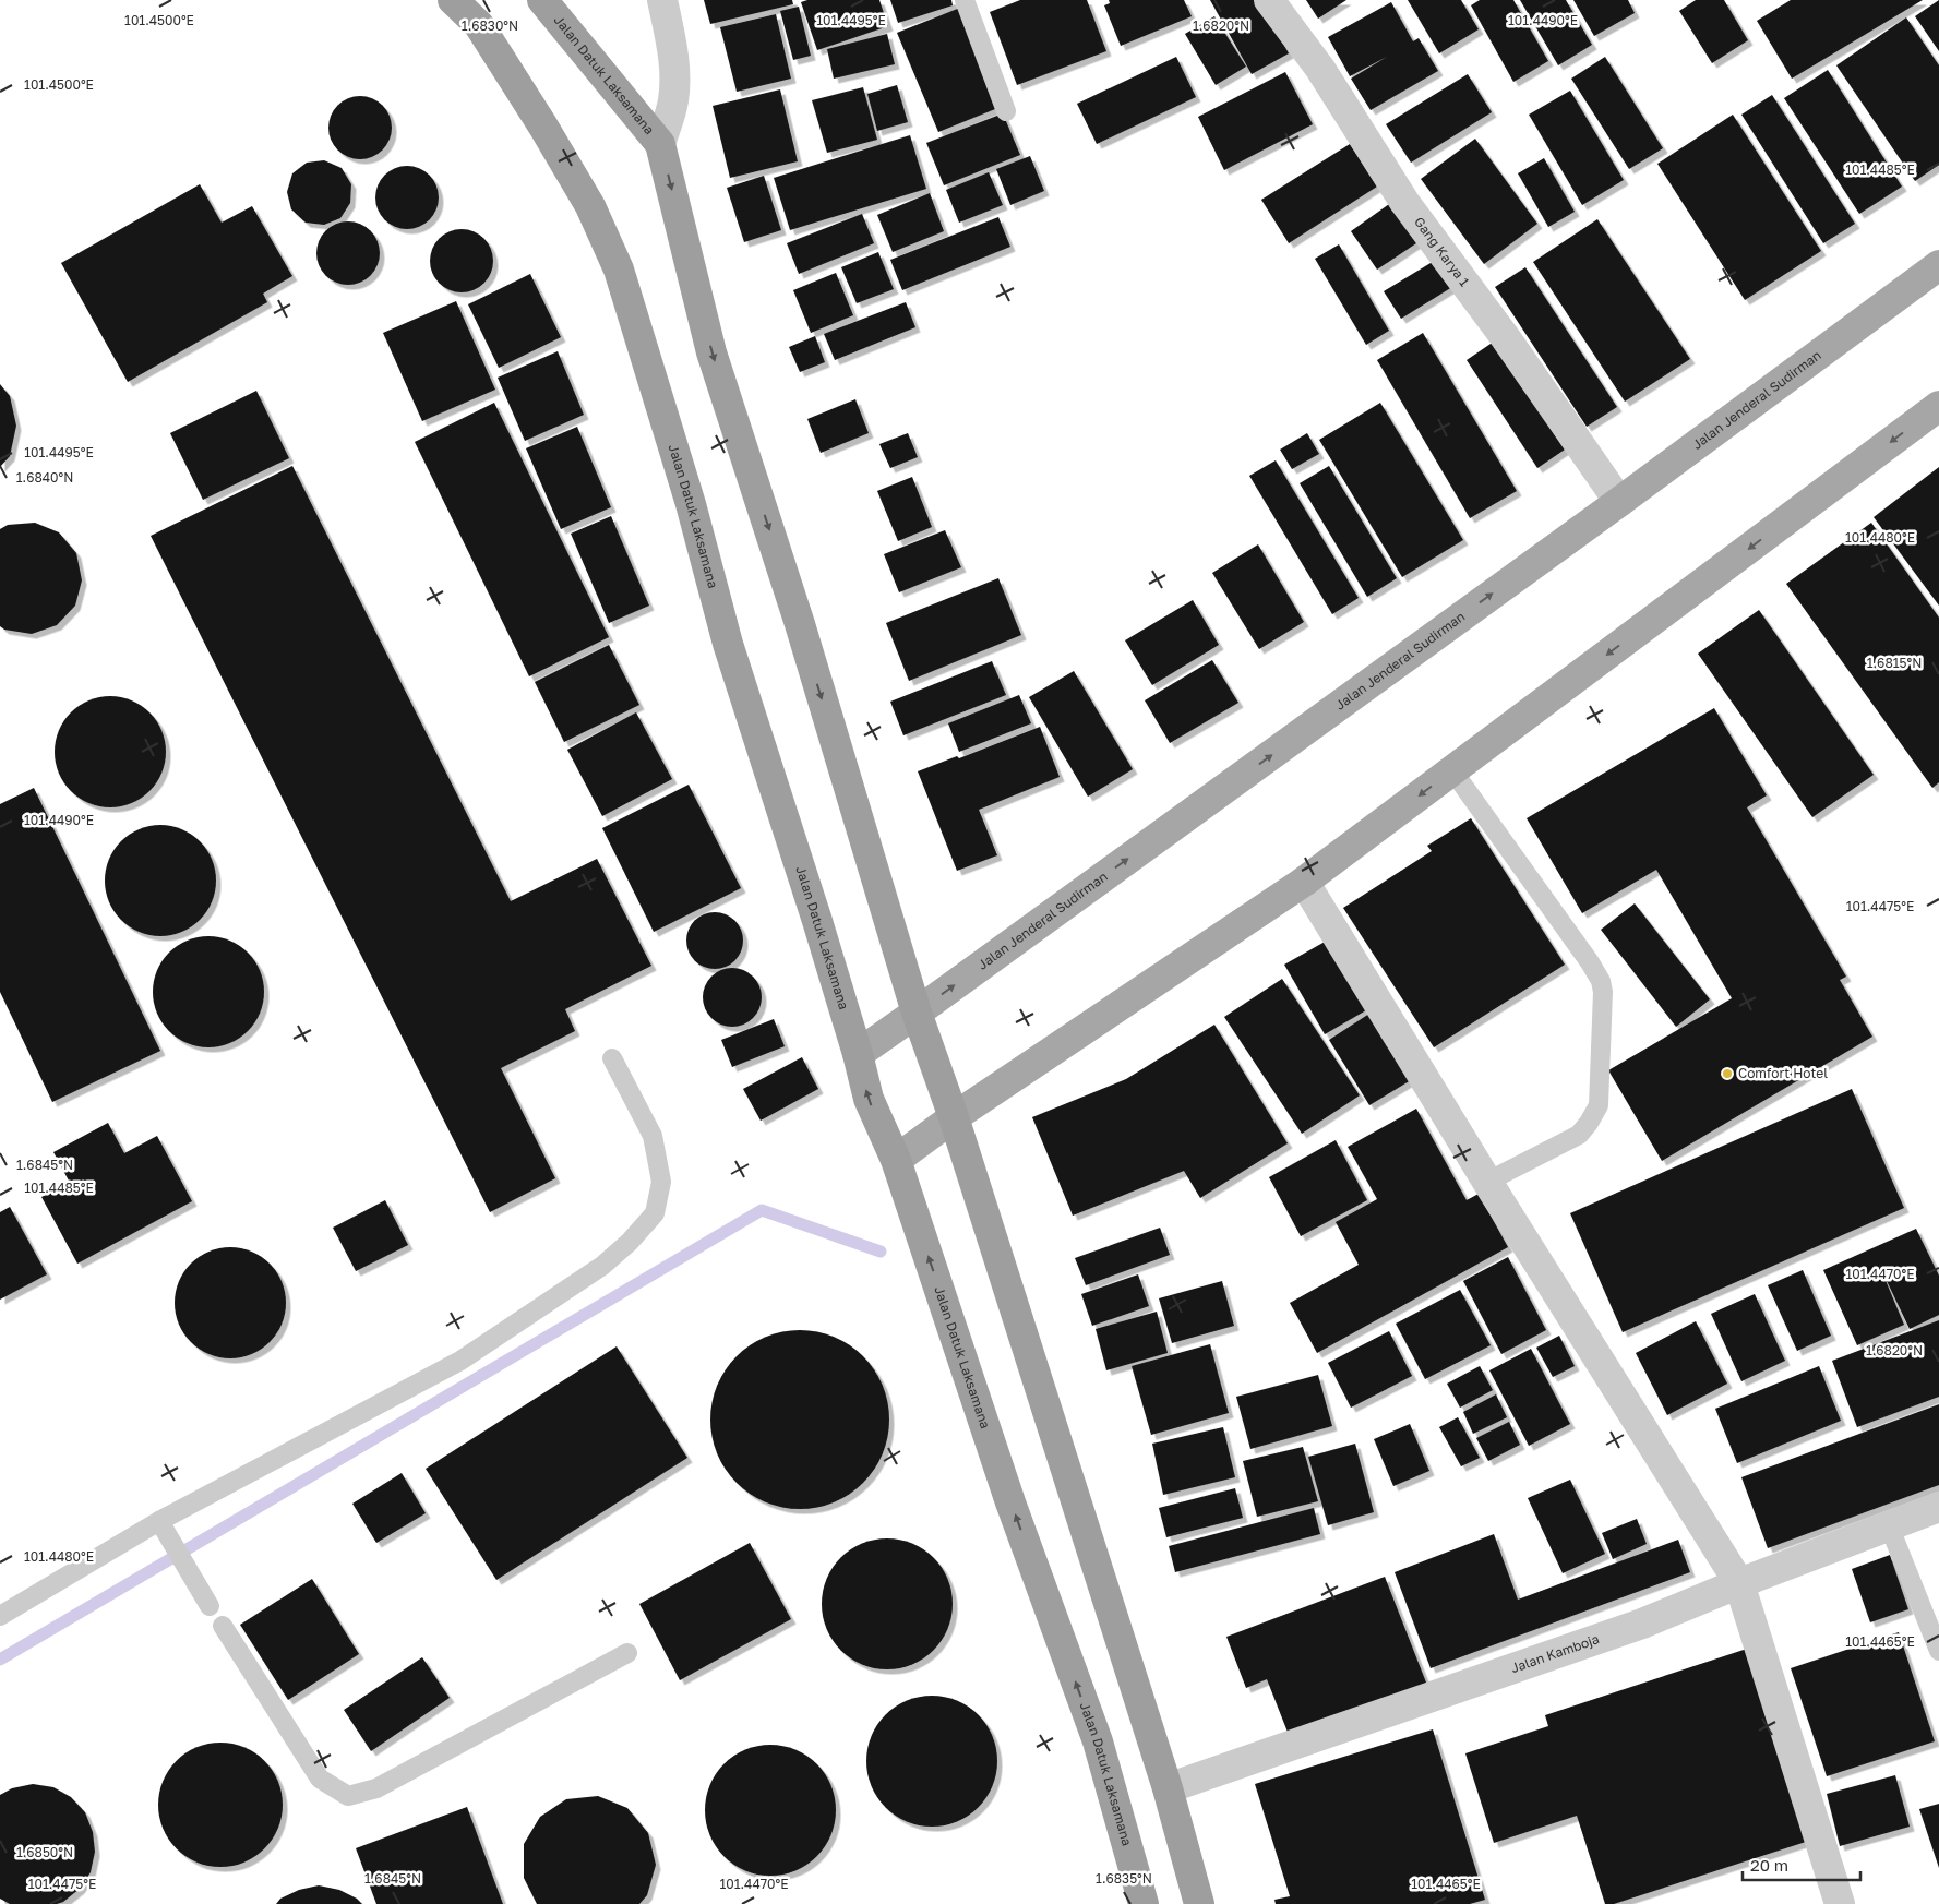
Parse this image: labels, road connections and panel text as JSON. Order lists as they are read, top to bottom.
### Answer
{
  "streets": {
    "highway": ["Jalan Datuk Laksamana"],
    "main road": ["Jalan Jenderal Sudirman"],
    "street": ["Gang Karya 1", "Jalan Kamboja"]
  },
  "crossings": [
    ["Jalan Datuk Laksamana", "Jalan Jenderal Sudirman"],
    ["Jalan Datuk Laksamana", "Jalan Kamboja"],
    ["Gang Karya 1", "Jalan Jenderal Sudirman"]
  ],
  "places": ["Comfort Hotel"],
  "scale_bar": "20 m",
  "coordinates": [
    "101.4495°E",
    "101.4500°E",
    "101.4490°E",
    "1.6830°N",
    "1.6820°N",
    "101.4485°E",
    "1.6840°N",
    "101.4480°E",
    "1.6815°N",
    "101.4475°E",
    "1.6845°N",
    "101.4470°E",
    "101.4465°E",
    "1.6850°N",
    "1.6835°N"
  ]
}
